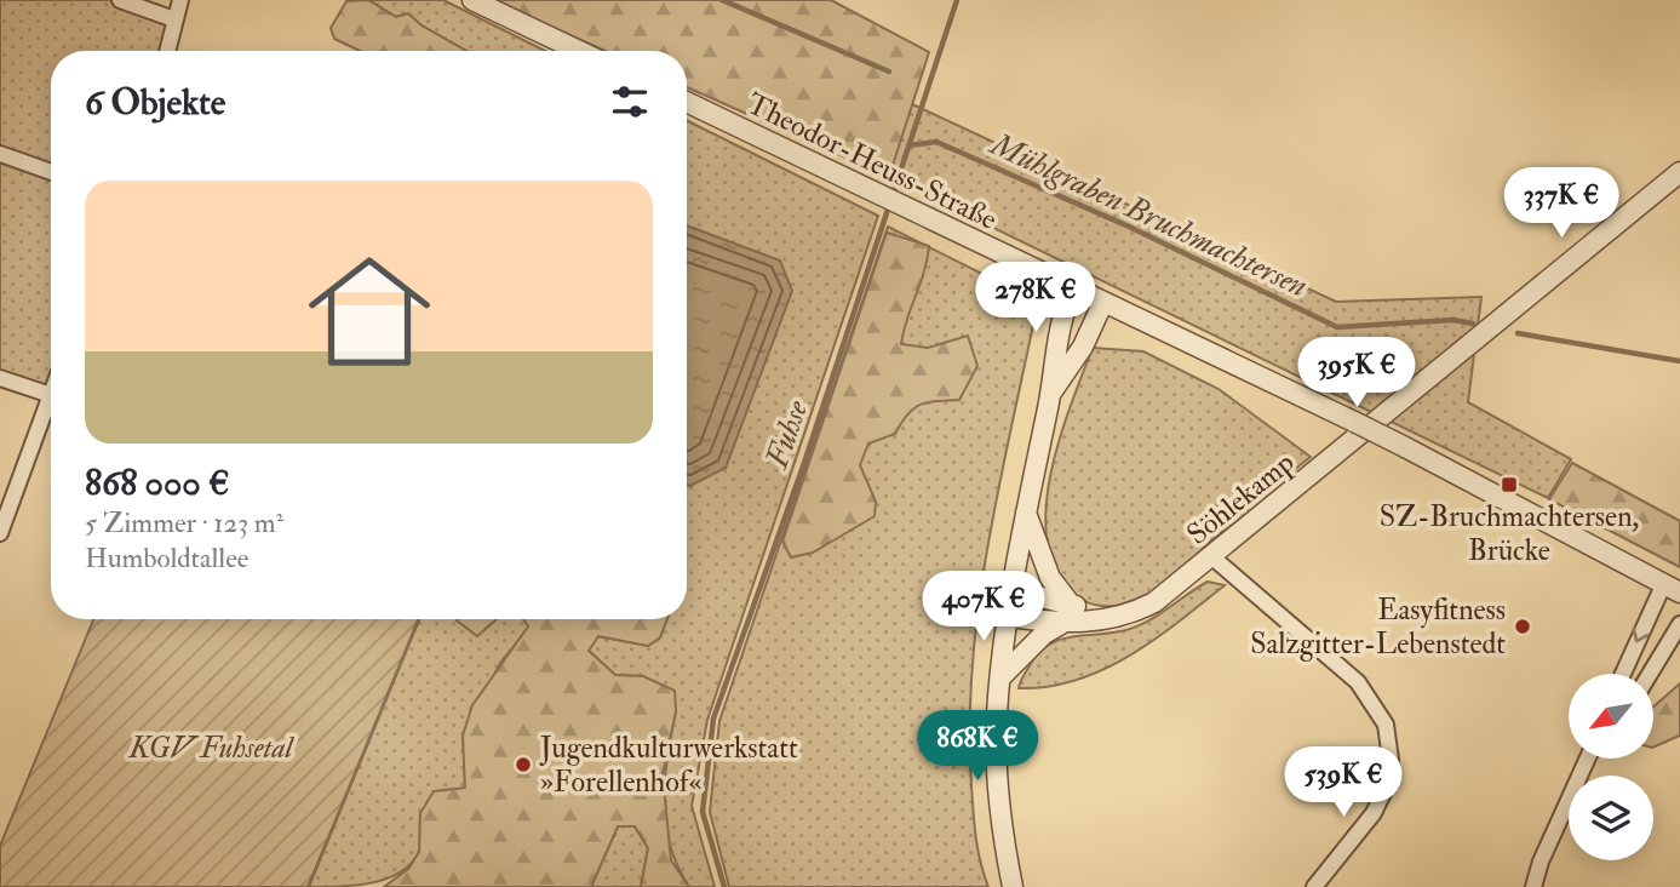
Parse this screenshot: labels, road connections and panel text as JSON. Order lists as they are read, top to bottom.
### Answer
{
  "streets": {
    "street": ["Theodor-Heuss-Straße", "Söhlekamp"]
  },
  "water": ["Mühlgraben Bruchmachtersen", "Fuhse"],
  "parks": ["KGV Fuhsetal"],
  "places": {
    "transit": ["SZ-Bruchmachtersen, Brücke"],
    "other": ["Easyfitness Salzgitter-Lebenstedt", "Jugendkulturwerkstatt »Forellenhof«"]
  },
  "north": "bottom left",
  "page": {
    "heading": "6 Objekte",
    "list": [
      {
        "name": "868 000 €",
        "note": "5 Zimmer · 123 m² · Humboldtallee"
      }
    ],
    "price": [
      "337K €",
      "278K €",
      "395K €",
      "407K €",
      "868K €",
      "539K €"
    ]
  }
}
